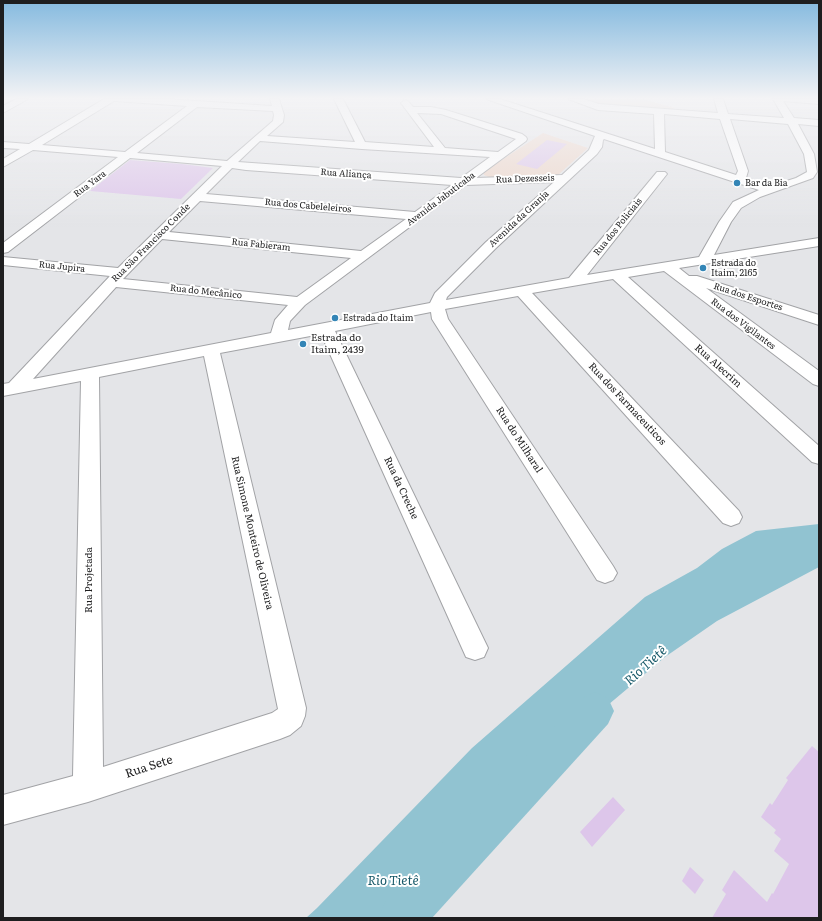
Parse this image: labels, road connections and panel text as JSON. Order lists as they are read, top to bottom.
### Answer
{
  "streets": {
    "street": [
      "Rua Aliança",
      "Rua Dezesseis",
      "Rua Yara",
      "Avenida Jabuticaba",
      "Rua dos Cabeleleiros",
      "Avenida da Granja",
      "Rua dos Policiais",
      "Rua São Francisco Conde",
      "Rua Fabieram",
      "Rua Jupira",
      "Rua do Mecânico",
      "Rua dos Esportes",
      "Rua dos Vigilantes",
      "Rua Alecrim",
      "Rua dos Farmaceuticos",
      "Rua do Milharal",
      "Rua da Creche",
      "Rua Simone Monteiro de Oliveira",
      "Rua Projetada",
      "Rua Sete"
    ]
  },
  "crossings": [
    ["Rua Aliança", "Rua Dezesseis"],
    ["Rua Aliança", "Rua Yara"],
    ["Rua Aliança", "Avenida Jabuticaba"],
    ["Rua Aliança", "Rua São Francisco Conde"],
    ["Rua Dezesseis", "Avenida Jabuticaba"],
    ["Rua Dezesseis", "Avenida da Granja"],
    ["Avenida Jabuticaba", "Rua dos Cabeleleiros"],
    ["Avenida Jabuticaba", "Rua Fabieram"],
    ["Avenida Jabuticaba", "Rua do Mecânico"],
    ["Rua dos Cabeleleiros", "Rua São Francisco Conde"],
    ["Avenida da Granja", "Rua do Milharal"],
    ["Rua São Francisco Conde", "Rua Fabieram"],
    ["Rua São Francisco Conde", "Rua Jupira"],
    ["Rua São Francisco Conde", "Rua do Mecânico"],
    ["Rua Jupira", "Rua do Mecânico"],
    ["Rua dos Esportes", "Rua dos Vigilantes"],
    ["Rua Simone Monteiro de Oliveira", "Rua Sete"],
    ["Rua Projetada", "Rua Sete"]
  ],
  "water": ["Rio Tietê"],
  "places": [
    "Bar da Bia",
    "Estrada do Itaim, 2165",
    "Estrada do Itaim",
    "Estrada do Itaim, 2439"
  ]
}
